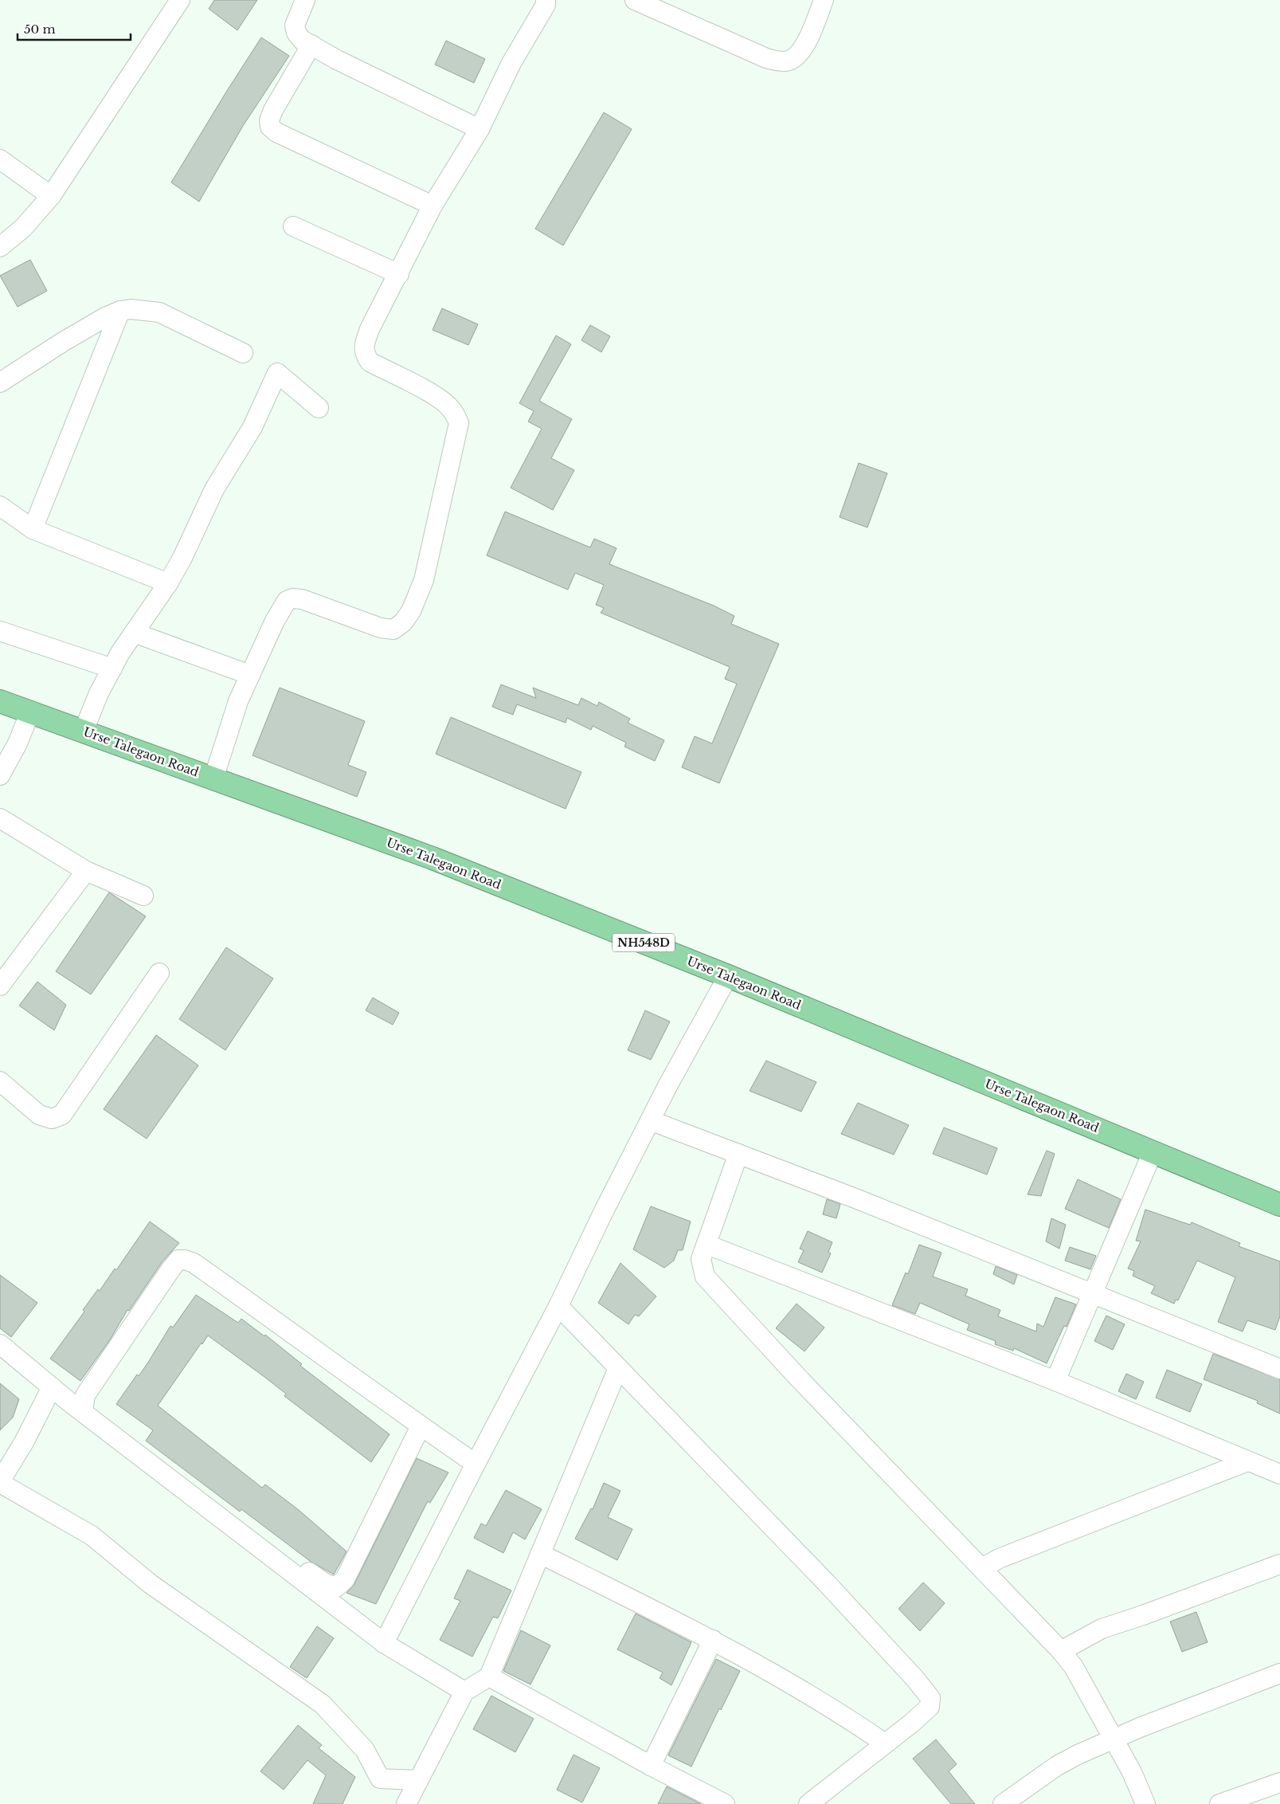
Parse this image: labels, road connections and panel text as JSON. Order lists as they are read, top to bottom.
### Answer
{
  "streets": {
    "highway": ["Urse Talegaon Road", "NH548D"]
  },
  "scale_bar": "50 m"
}
